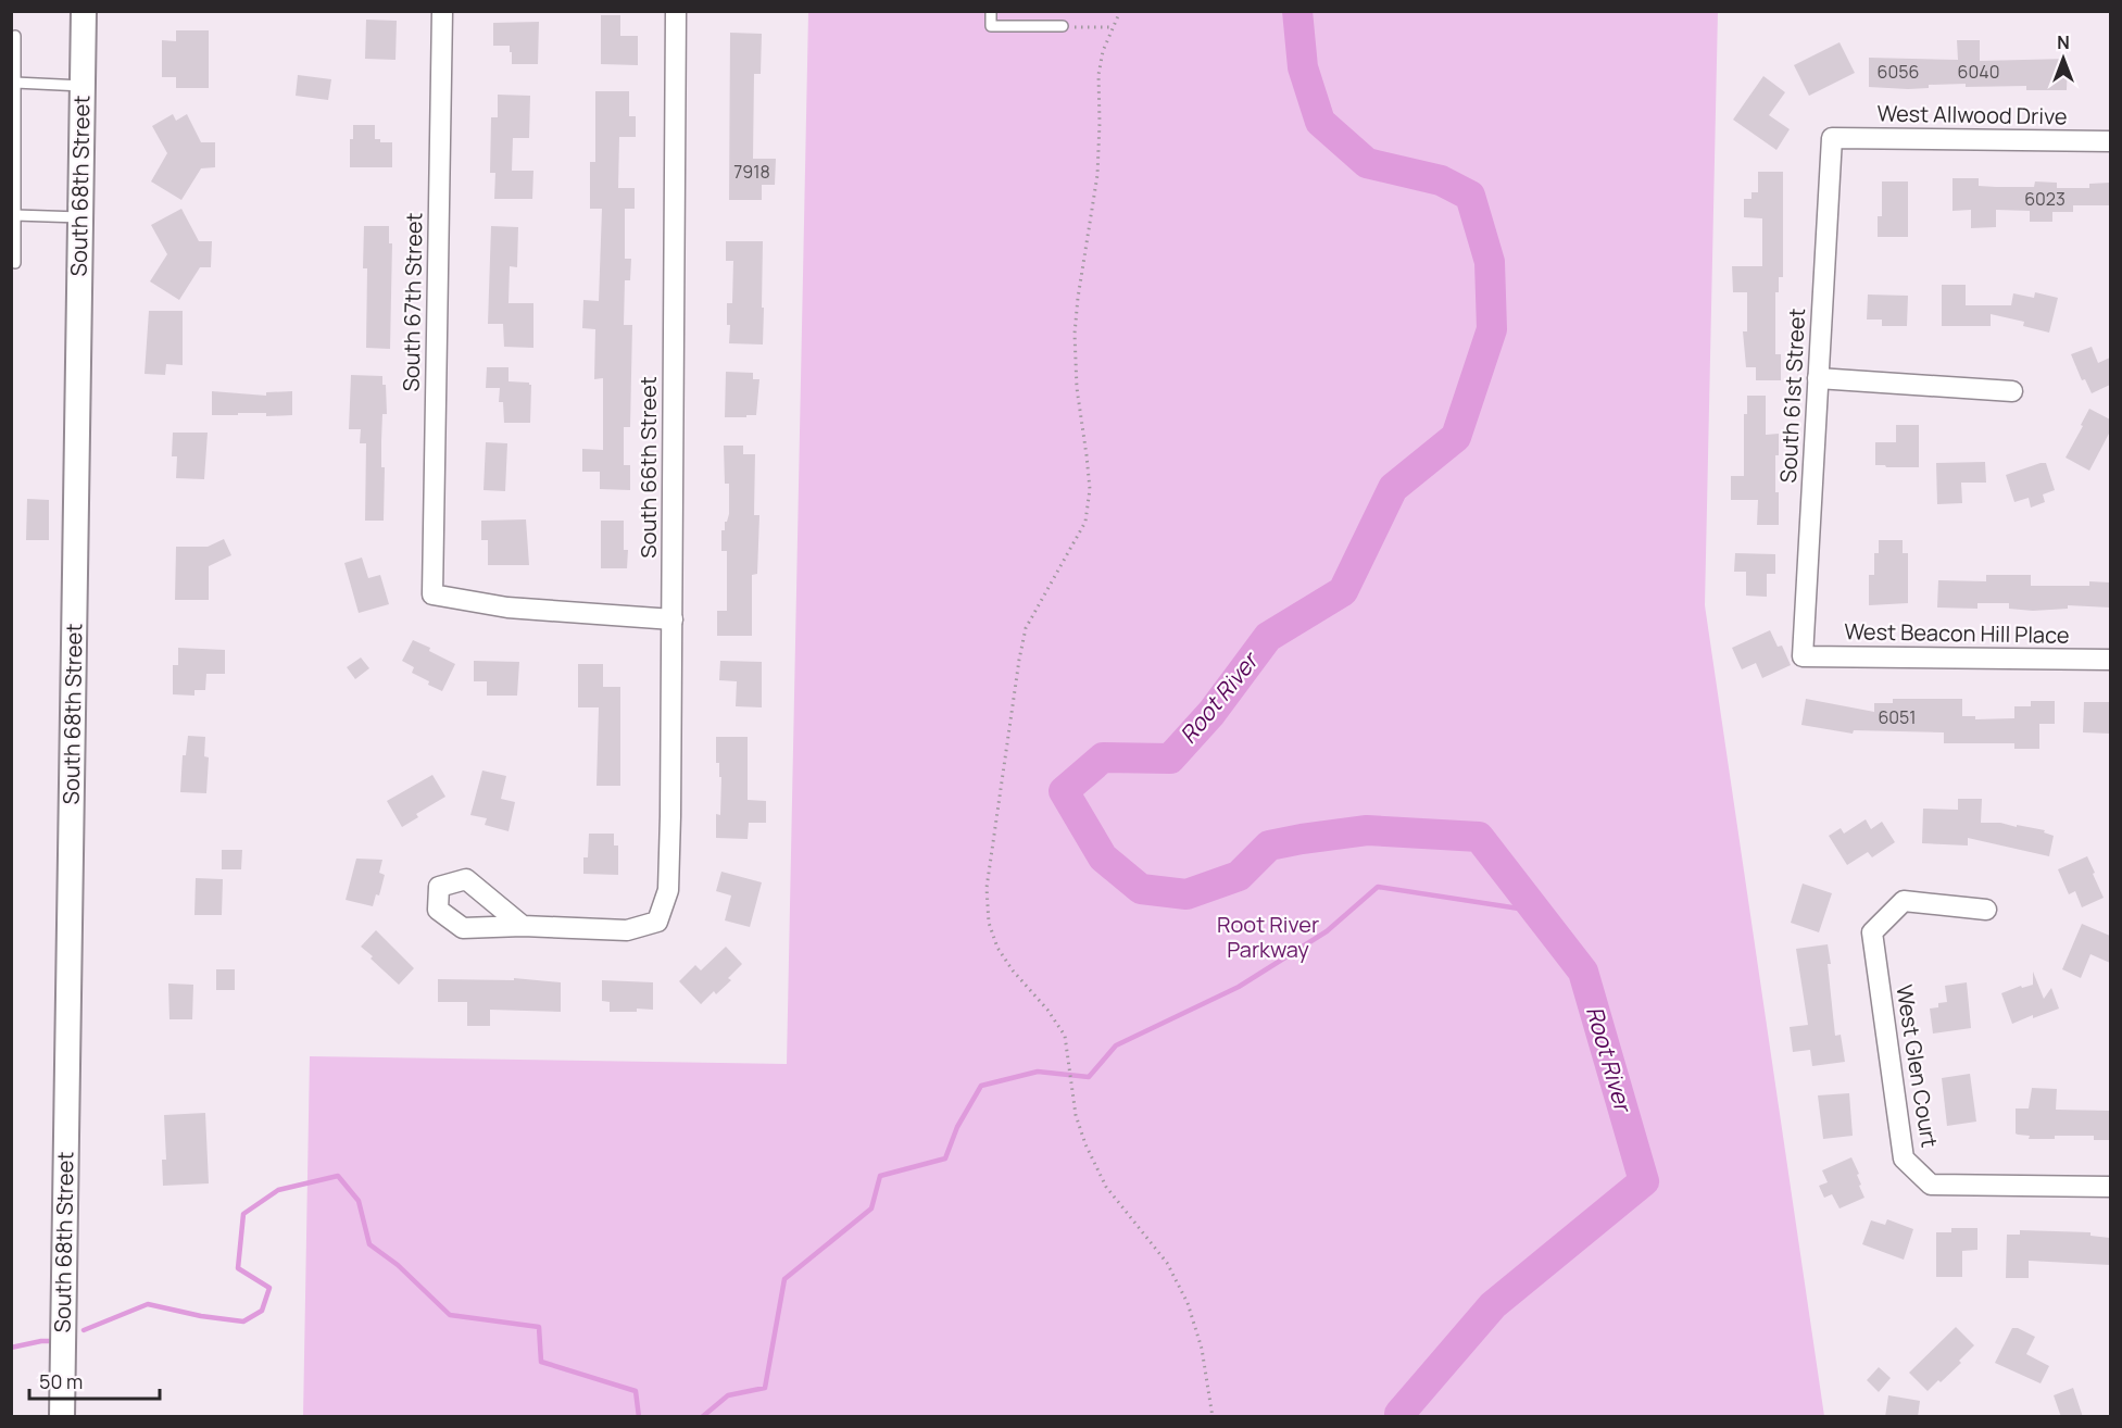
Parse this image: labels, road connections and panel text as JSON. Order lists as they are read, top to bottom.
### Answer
{
  "streets": {
    "street": [
      "West Allwood Drive",
      "South 68th Street",
      "South 67th Street",
      "South 61st Street",
      "South 66th Street",
      "West Beacon Hill Place",
      "West Glen Court"
    ]
  },
  "crossings": [
    ["West Allwood Drive", "South 61st Street"],
    ["South 67th Street", "South 66th Street"],
    ["South 61st Street", "West Beacon Hill Place"]
  ],
  "water": ["Root River"],
  "parks": ["Root River Parkway"],
  "house_numbers": [
    "6056",
    "6040",
    "7918",
    "6023",
    "6051"
  ],
  "scale_bar": "50 m",
  "north": "top"
}
